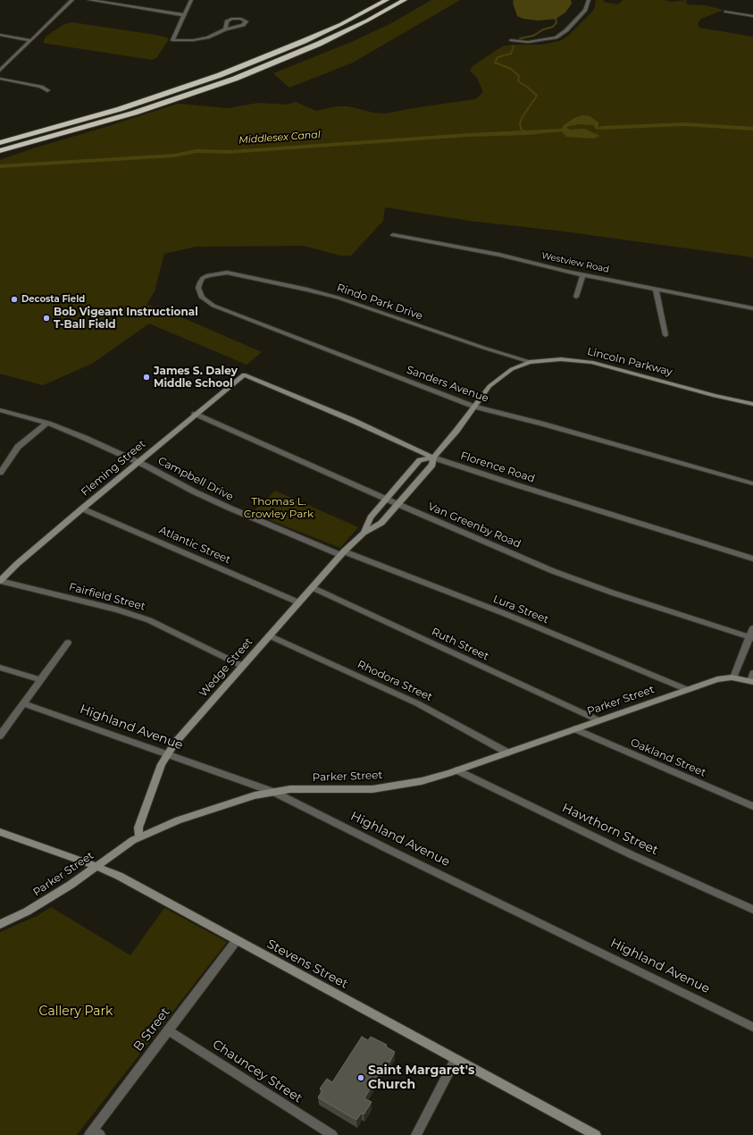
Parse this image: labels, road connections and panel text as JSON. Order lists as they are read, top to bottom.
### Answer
{
  "streets": {
    "street": [
      "Westview Road",
      "Rindo Park Drive",
      "Lincoln Parkway",
      "Sanders Avenue",
      "Florence Road",
      "Fleming Street",
      "Campbell Drive",
      "Van Greenby Road",
      "Atlantic Street",
      "Fairfield Street",
      "Lura Street",
      "Ruth Street",
      "Wedge Street",
      "Rhodora Street",
      "Parker Street",
      "Highland Avenue",
      "Oakland Street",
      "Hawthorn Street",
      "Stevens Street",
      "B Street",
      "Chauncey Street"
    ]
  },
  "crossings": [
    ["Rindo Park Drive", "Lincoln Parkway"],
    ["Rindo Park Drive", "Sanders Avenue"],
    ["Lincoln Parkway", "Sanders Avenue"],
    ["Lincoln Parkway", "Florence Road"],
    ["Lincoln Parkway", "Van Greenby Road"],
    ["Lincoln Parkway", "Wedge Street"],
    ["Florence Road", "Fleming Street"],
    ["Fleming Street", "Campbell Drive"],
    ["Fleming Street", "Van Greenby Road"],
    ["Fleming Street", "Atlantic Street"],
    ["Fleming Street", "Fairfield Street"],
    ["Campbell Drive", "Lura Street"],
    ["Campbell Drive", "Wedge Street"],
    ["Van Greenby Road", "Wedge Street"],
    ["Atlantic Street", "Wedge Street"],
    ["Fairfield Street", "Wedge Street"],
    ["Lura Street", "Wedge Street"],
    ["Lura Street", "Parker Street"],
    ["Ruth Street", "Wedge Street"],
    ["Ruth Street", "Parker Street"],
    ["Wedge Street", "Rhodora Street"],
    ["Wedge Street", "Parker Street"],
    ["Wedge Street", "Highland Avenue"],
    ["Rhodora Street", "Parker Street"],
    ["Parker Street", "Highland Avenue"],
    ["Parker Street", "Oakland Street"],
    ["Parker Street", "Hawthorn Street"],
    ["Parker Street", "Stevens Street"],
    ["Stevens Street", "B Street"],
    ["B Street", "Chauncey Street"]
  ],
  "water": ["Middlesex Canal"],
  "parks": ["Thomas L. Crowley Park", "Callery Park"],
  "places": [
    "Decosta Field",
    "Bob Vigeant Instructional T-Ball Field",
    "James S. Daley Middle School",
    "Saint Margaret's Church"
  ]
}
